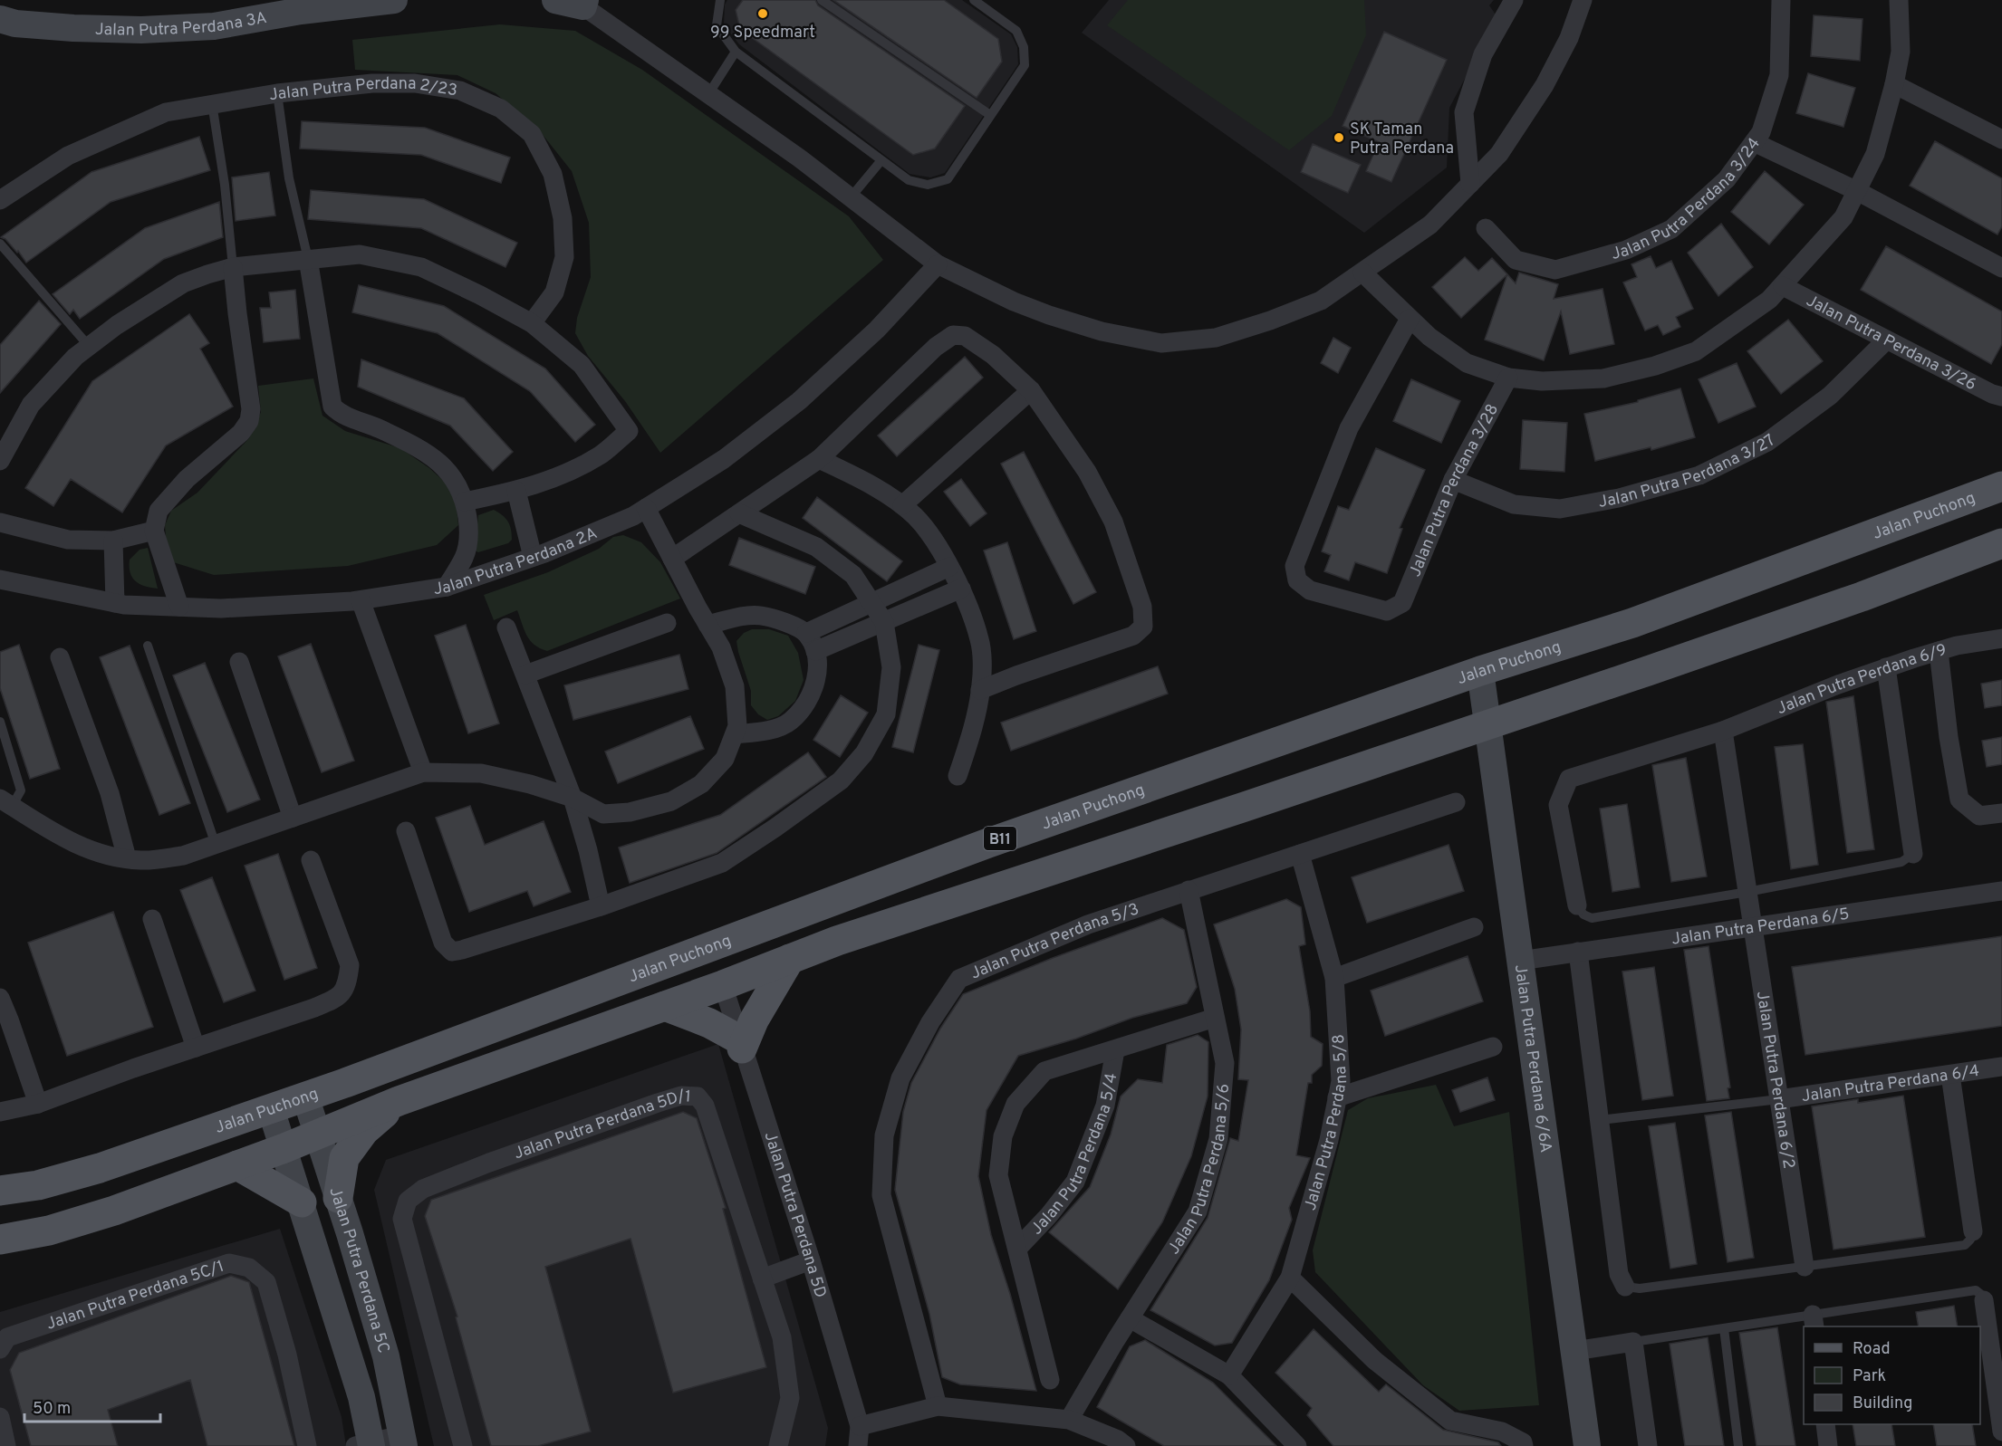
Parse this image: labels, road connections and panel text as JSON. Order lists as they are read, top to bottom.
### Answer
{
  "streets": {
    "main road": ["Jalan Puchong", "B11"],
    "street": [
      "Jalan Putra Perdana 3A",
      "Jalan Putra Perdana 2/23",
      "Jalan Putra Perdana 3/24",
      "Jalan Putra Perdana 3/26",
      "Jalan Putra Perdana 3/27",
      "Jalan Putra Perdana 3/28",
      "Jalan Putra Perdana 2A",
      "Jalan Putra Perdana 6/9",
      "Jalan Putra Perdana 6/5",
      "Jalan Putra Perdana 5/3",
      "Jalan Putra Perdana 6/6A",
      "Jalan Putra Perdana 6/2",
      "Jalan Putra Perdana 6/4",
      "Jalan Putra Perdana 5/8",
      "Jalan Putra Perdana 5D/1",
      "Jalan Putra Perdana 5/4",
      "Jalan Putra Perdana 5/6",
      "Jalan Putra Perdana 5D",
      "Jalan Putra Perdana 5C",
      "Jalan Putra Perdana 5C/1"
    ]
  },
  "crossings": [
    ["Jalan Putra Perdana 3/26", "Jalan Putra Perdana 3/27"],
    ["Jalan Putra Perdana 3/27", "Jalan Putra Perdana 3/28"],
    ["Jalan Puchong", "Jalan Putra Perdana 6/6A"],
    ["Jalan Puchong", "Jalan Putra Perdana 5C"],
    ["Jalan Putra Perdana 6/9", "Jalan Putra Perdana 6/2"],
    ["Jalan Putra Perdana 6/5", "Jalan Putra Perdana 6/6A"],
    ["Jalan Putra Perdana 6/5", "Jalan Putra Perdana 6/2"],
    ["Jalan Putra Perdana 5/3", "Jalan Putra Perdana 5/8"],
    ["Jalan Putra Perdana 5/3", "Jalan Putra Perdana 5/6"],
    ["Jalan Putra Perdana 6/2", "Jalan Putra Perdana 6/4"]
  ],
  "places": ["99 Speedmart", "SK Taman Putra Perdana"],
  "legend": ["Road", "Park", "Building"],
  "scale_bar": "50 m"
}
